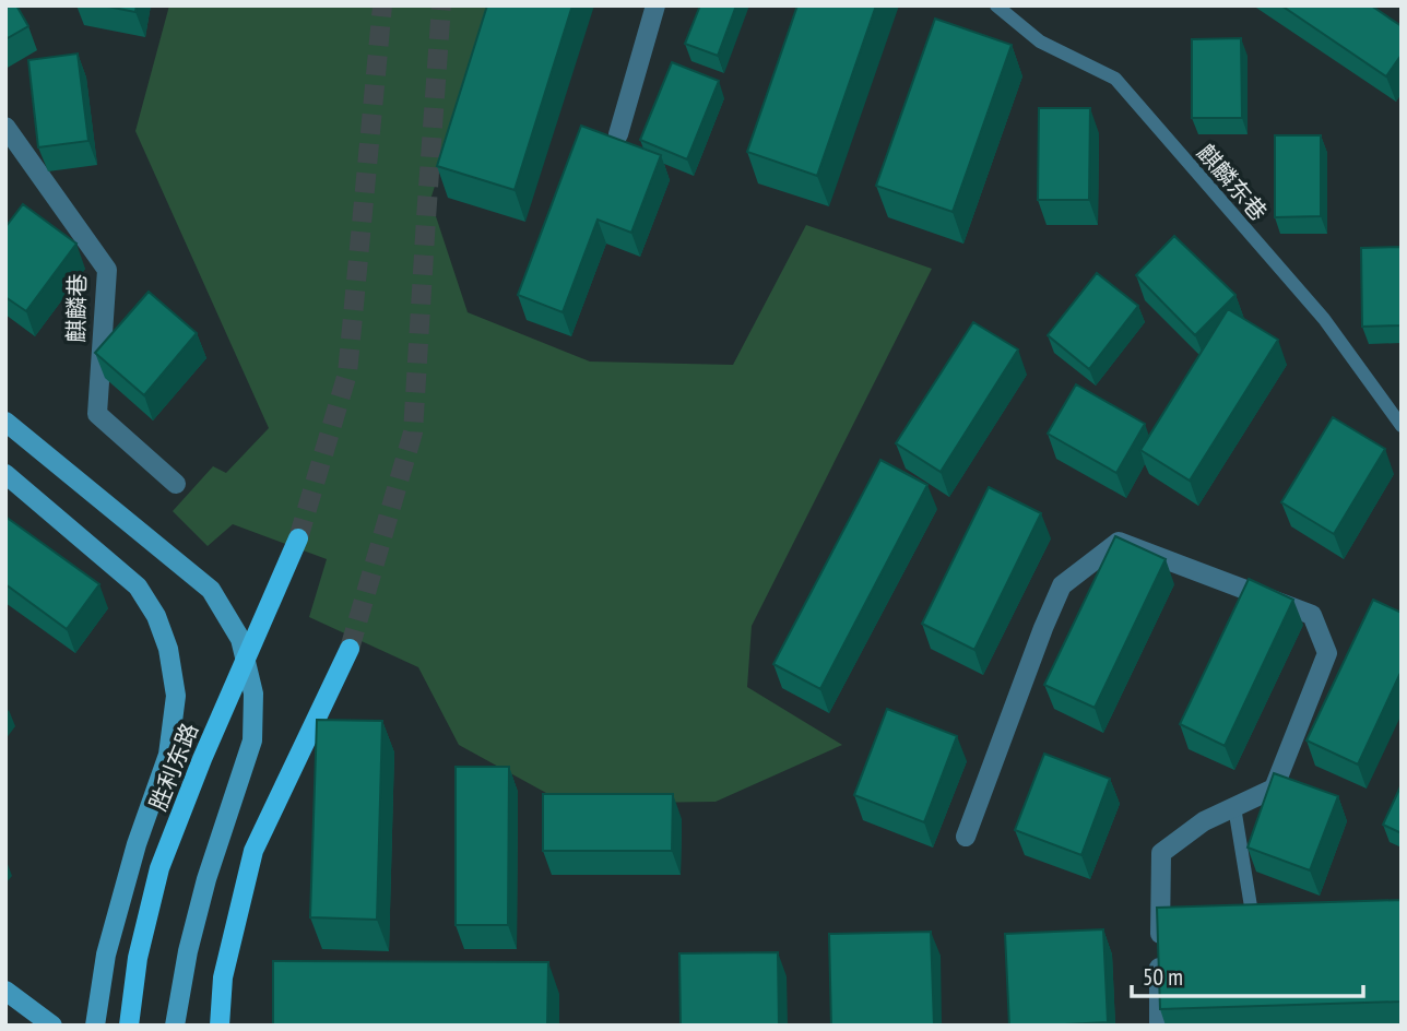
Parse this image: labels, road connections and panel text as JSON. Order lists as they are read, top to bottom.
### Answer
{
  "streets": {
    "main road": ["胜利东路"],
    "street": ["麒麟巷"],
    "lane": ["麒麟东巷"]
  },
  "scale_bar": "50 m"
}
